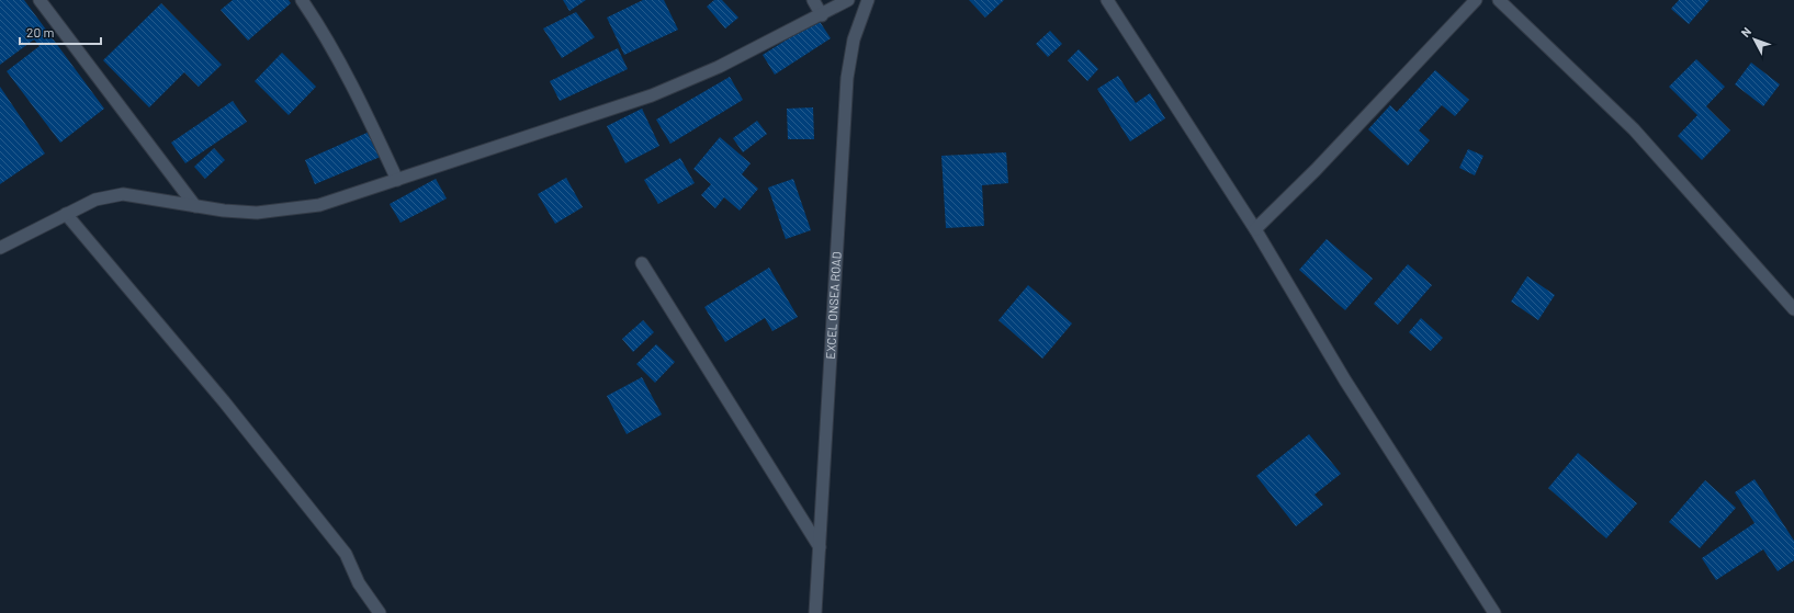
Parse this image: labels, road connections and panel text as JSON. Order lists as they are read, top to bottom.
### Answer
{
  "streets": {
    "street": ["EXCEL ONSEA ROAD"]
  },
  "scale_bar": "20 m",
  "north": "top left"
}
